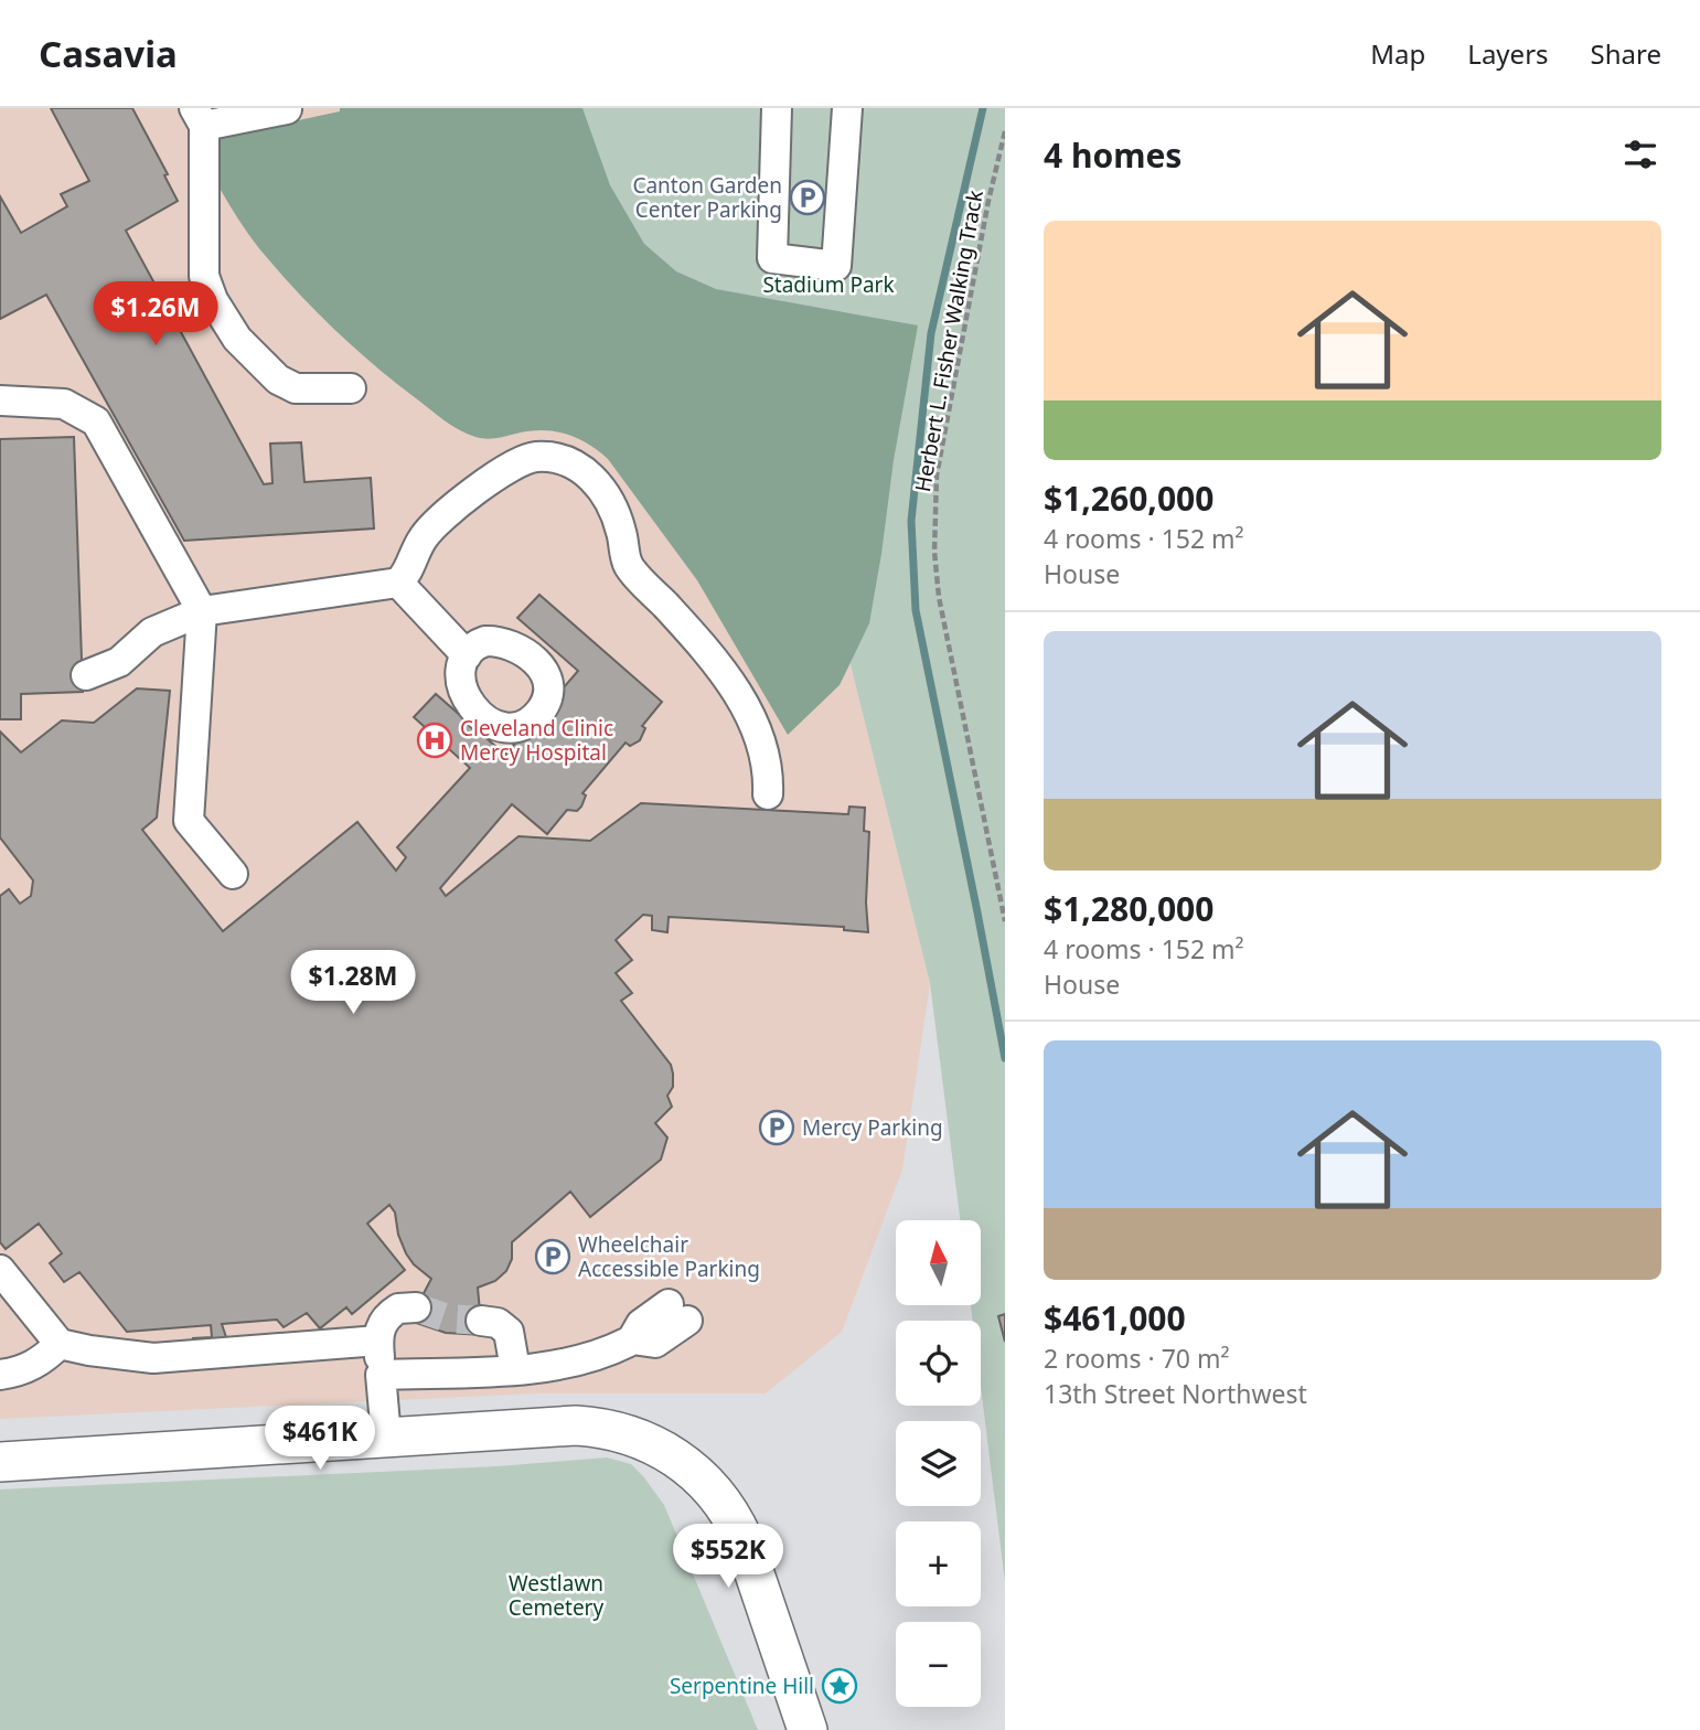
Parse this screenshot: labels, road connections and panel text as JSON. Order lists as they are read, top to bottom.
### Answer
{
  "streets": {
    "path": ["Herbert L. Fisher Walking Track"]
  },
  "parks": ["Stadium Park", "Westlawn Cemetery"],
  "places": {
    "parking": ["Canton Garden Center Parking", "Mercy Parking", "Wheelchair Accessible Parking"],
    "hospital": ["Cleveland Clinic Mercy Hospital"],
    "place": ["Serpentine Hill"]
  },
  "north": "top",
  "page": {
    "header": "Casavia",
    "nav": ["Map", "Layers", "Share"],
    "heading": "4 homes",
    "list": [
      {
        "name": "$1,260,000",
        "note": "4 rooms · 152 m² · House"
      },
      {
        "name": "$1,280,000",
        "note": "4 rooms · 152 m² · House"
      },
      {
        "name": "$461,000",
        "note": "2 rooms · 70 m² · 13th Street Northwest"
      }
    ],
    "price": [
      "$1.26M",
      "$1.28M",
      "$461K",
      "$552K"
    ],
    "map_buttons": ["+", "−"]
  }
}
